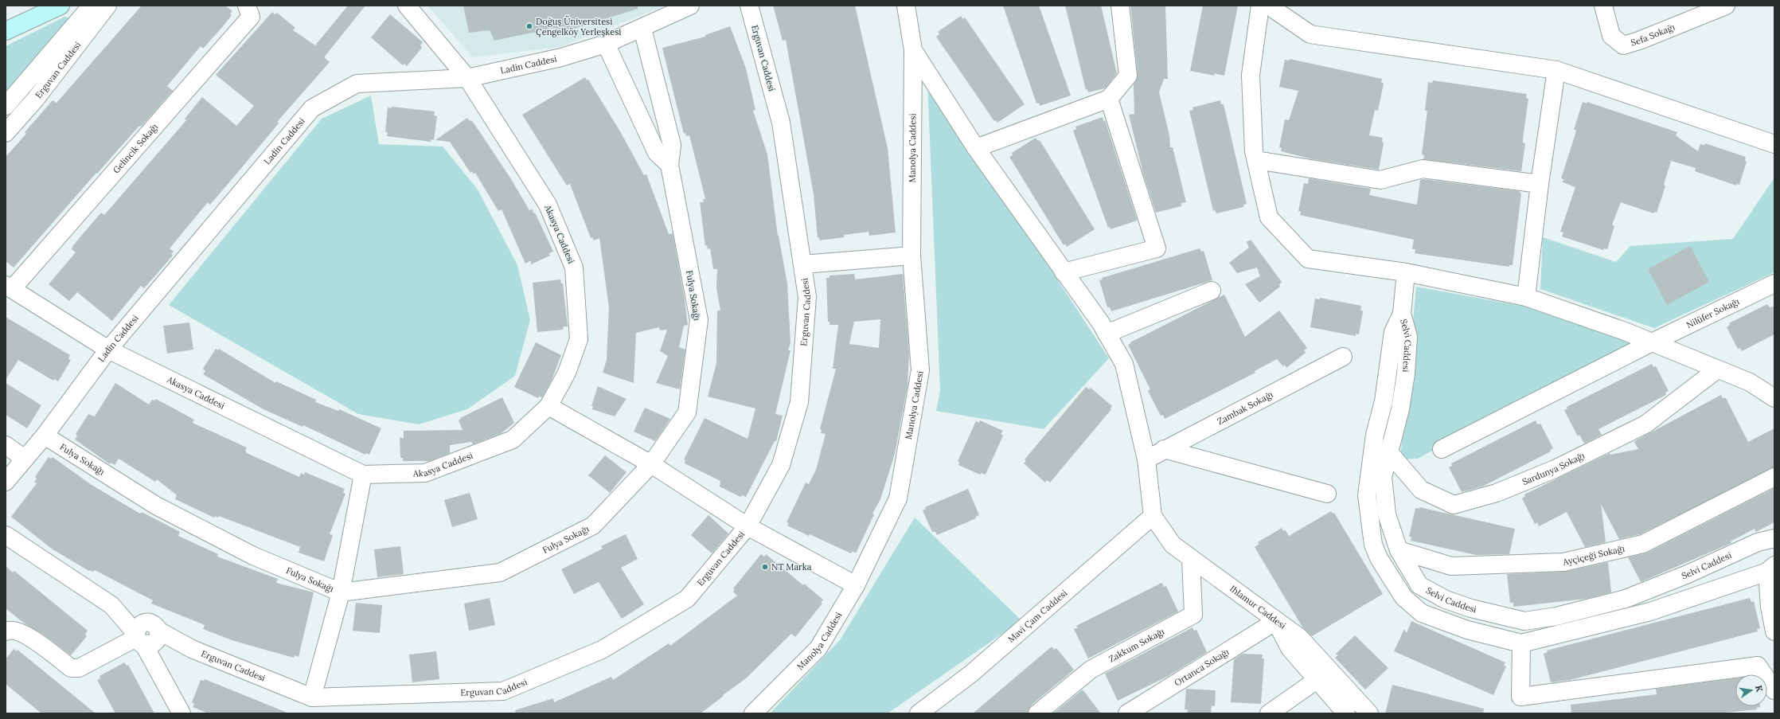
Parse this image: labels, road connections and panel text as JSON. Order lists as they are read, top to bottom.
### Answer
{
  "streets": {
    "street": [
      "Sefa Sokağı",
      "Erguvan Caddesi",
      "Ladin Caddesi",
      "Gelincik Sokağı",
      "Manolya Caddesi",
      "Akasya Caddesi",
      "Fulya Sokağı",
      "Nilüfer Sokağı",
      "Selvi Caddesi",
      "Zambak Sokağı",
      "Sardunya Sokağı",
      "Ayçiçeği Sokağı",
      "Ihlamur Caddesi",
      "Mavi Çam Caddesi",
      "Zakkum Sokağı",
      "Ortanca Sokağı"
    ]
  },
  "crossings": [
    ["Ladin Caddesi", "Akasya Caddesi"],
    ["Ladin Caddesi", "Fulya Sokağı"],
    ["Gelincik Sokağı", "Akasya Caddesi"],
    ["Selvi Caddesi", "Sardunya Sokağı"],
    ["Selvi Caddesi", "Ayçiçeği Sokağı"],
    ["Ihlamur Caddesi", "Mavi Çam Caddesi"],
    ["Ihlamur Caddesi", "Zakkum Sokağı"],
    ["Ihlamur Caddesi", "Ortanca Sokağı"]
  ],
  "places": ["Doğuş Üniversitesi Çengelköy Yerleşkesi", "NT Marka"],
  "north": "right"
}
